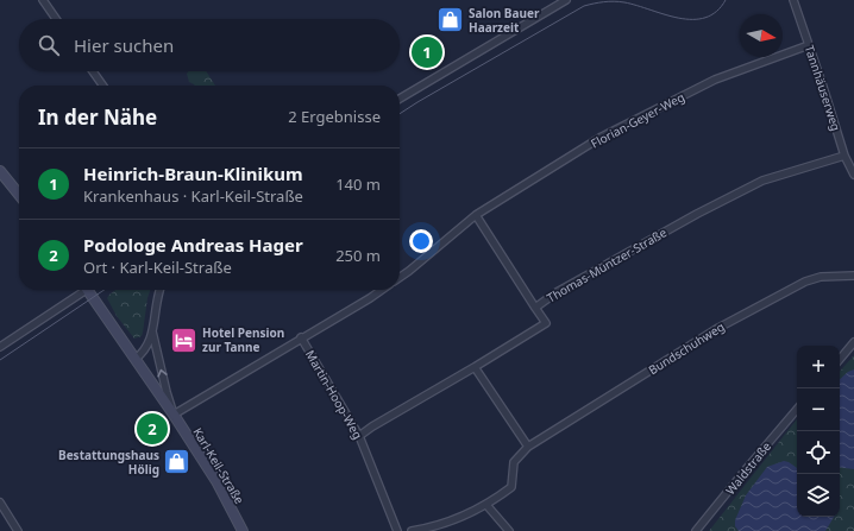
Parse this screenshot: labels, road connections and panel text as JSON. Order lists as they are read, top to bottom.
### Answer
{
  "streets": {
    "main road": ["Karl-Keil-Straße"],
    "street": [
      "Tannhäuserweg",
      "Florian-Geyer-Weg",
      "Thomas-Müntzer-Straße",
      "Bundschuhweg",
      "Martin-Hoop-Weg",
      "Waldstraße"
    ]
  },
  "crossings": [
    ["Tannhäuserweg", "Florian-Geyer-Weg"],
    ["Tannhäuserweg", "Thomas-Müntzer-Straße"],
    ["Thomas-Müntzer-Straße", "Martin-Hoop-Weg"]
  ],
  "places": {
    "shop": ["Salon Bauer Haarzeit", "Bestattungshaus Hölig"],
    "hotel": ["Hotel Pension zur Tanne"]
  },
  "north": "right",
  "page": {
    "search": "Hier suchen",
    "pins": ["1", "2"],
    "heading": ["In der Nähe", "2 Ergebnisse"],
    "list": [
      {
        "mark": "1",
        "name": "Heinrich-Braun-Klinikum",
        "note": "Krankenhaus · Karl-Keil-Straße",
        "value": "140 m"
      },
      {
        "mark": "2",
        "name": "Podologe Andreas Hager",
        "note": "Ort · Karl-Keil-Straße",
        "value": "250 m"
      }
    ],
    "map_buttons": ["+", "−"]
  }
}
